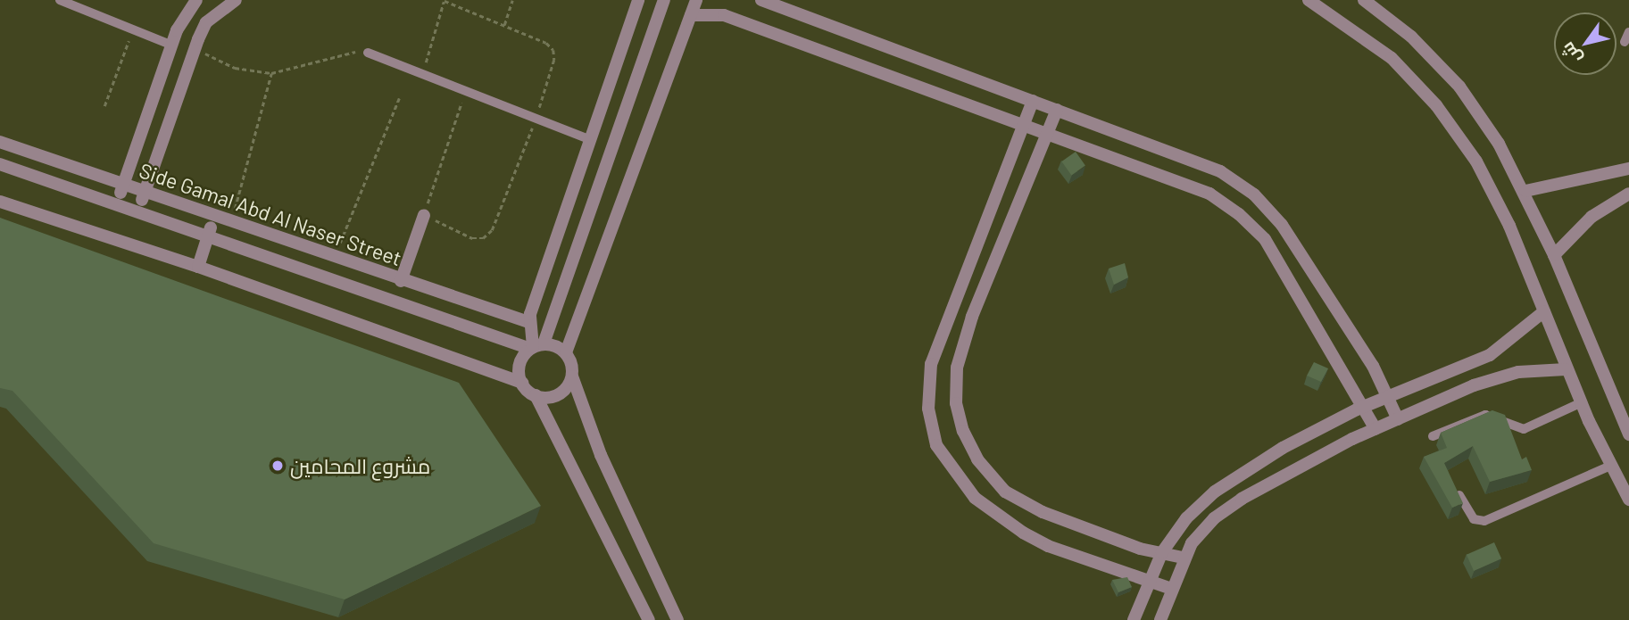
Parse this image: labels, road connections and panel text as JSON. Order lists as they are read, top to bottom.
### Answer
{
  "streets": {
    "street": ["Side Gamal Abd Al Naser Street"]
  },
  "places": ["مشروع المحامين"],
  "north": "bottom left"
}
